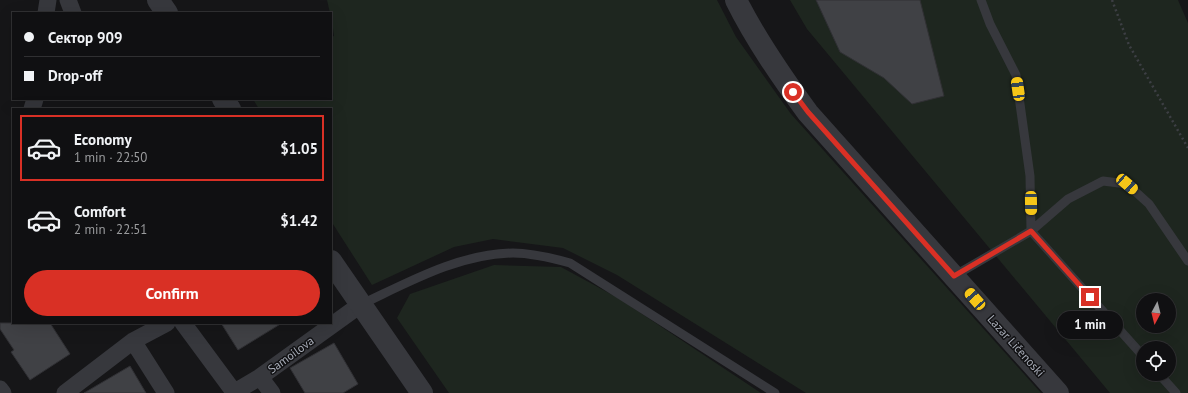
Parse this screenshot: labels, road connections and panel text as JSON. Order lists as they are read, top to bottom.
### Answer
{
  "streets": {
    "street": ["Lazar Ličenoski", "Samoilova"]
  },
  "north": "bottom",
  "page": {
    "banner": ["Сектор 909", "Drop-off"],
    "list": [
      {
        "name": "Economy",
        "note": "1 min · 22:50",
        "value": "$1.05"
      },
      {
        "name": "Comfort",
        "note": "2 min · 22:51",
        "value": "$1.42"
      }
    ],
    "buttons": "Confirm",
    "bubble": "1 min"
  }
}
